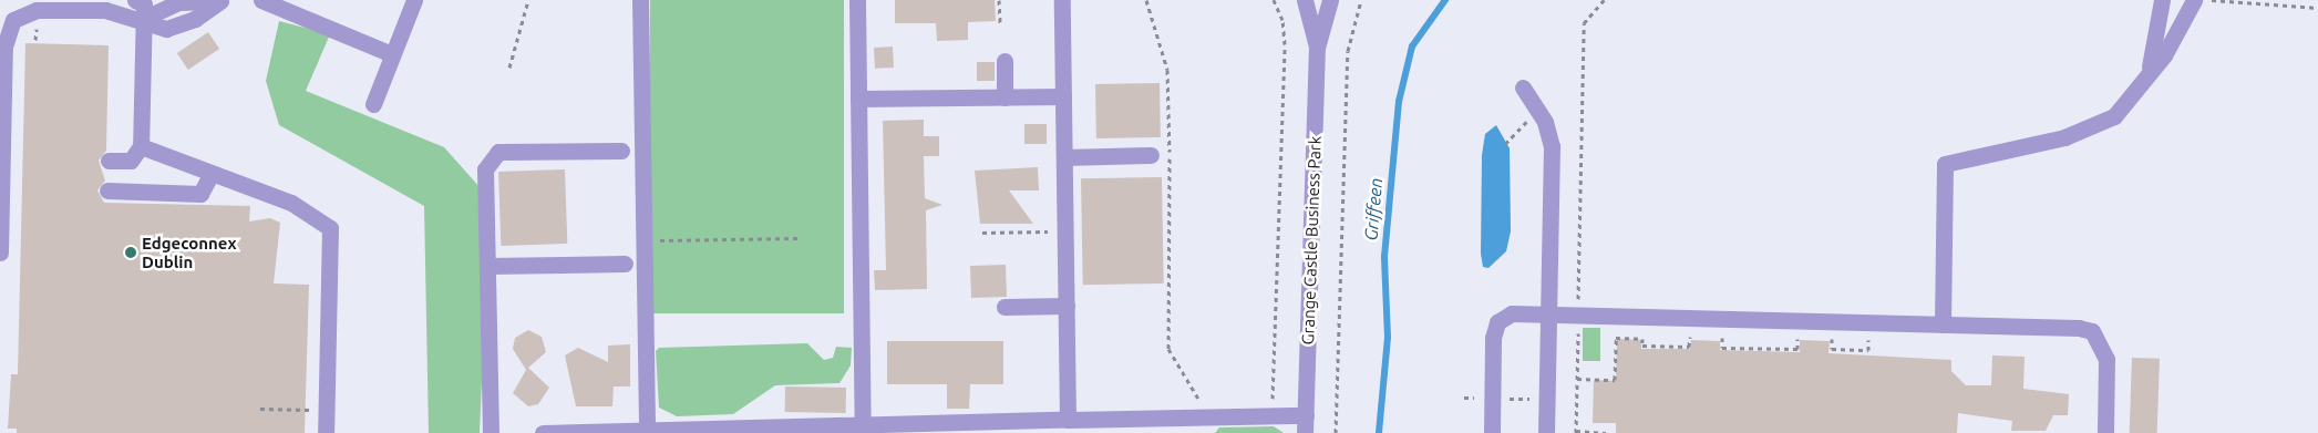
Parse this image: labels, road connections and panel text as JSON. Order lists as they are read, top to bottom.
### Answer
{
  "streets": {
    "street": ["Grange Castle Business Park"]
  },
  "water": ["Griffeen"],
  "places": ["Edgeconnex Dublin"]
}
